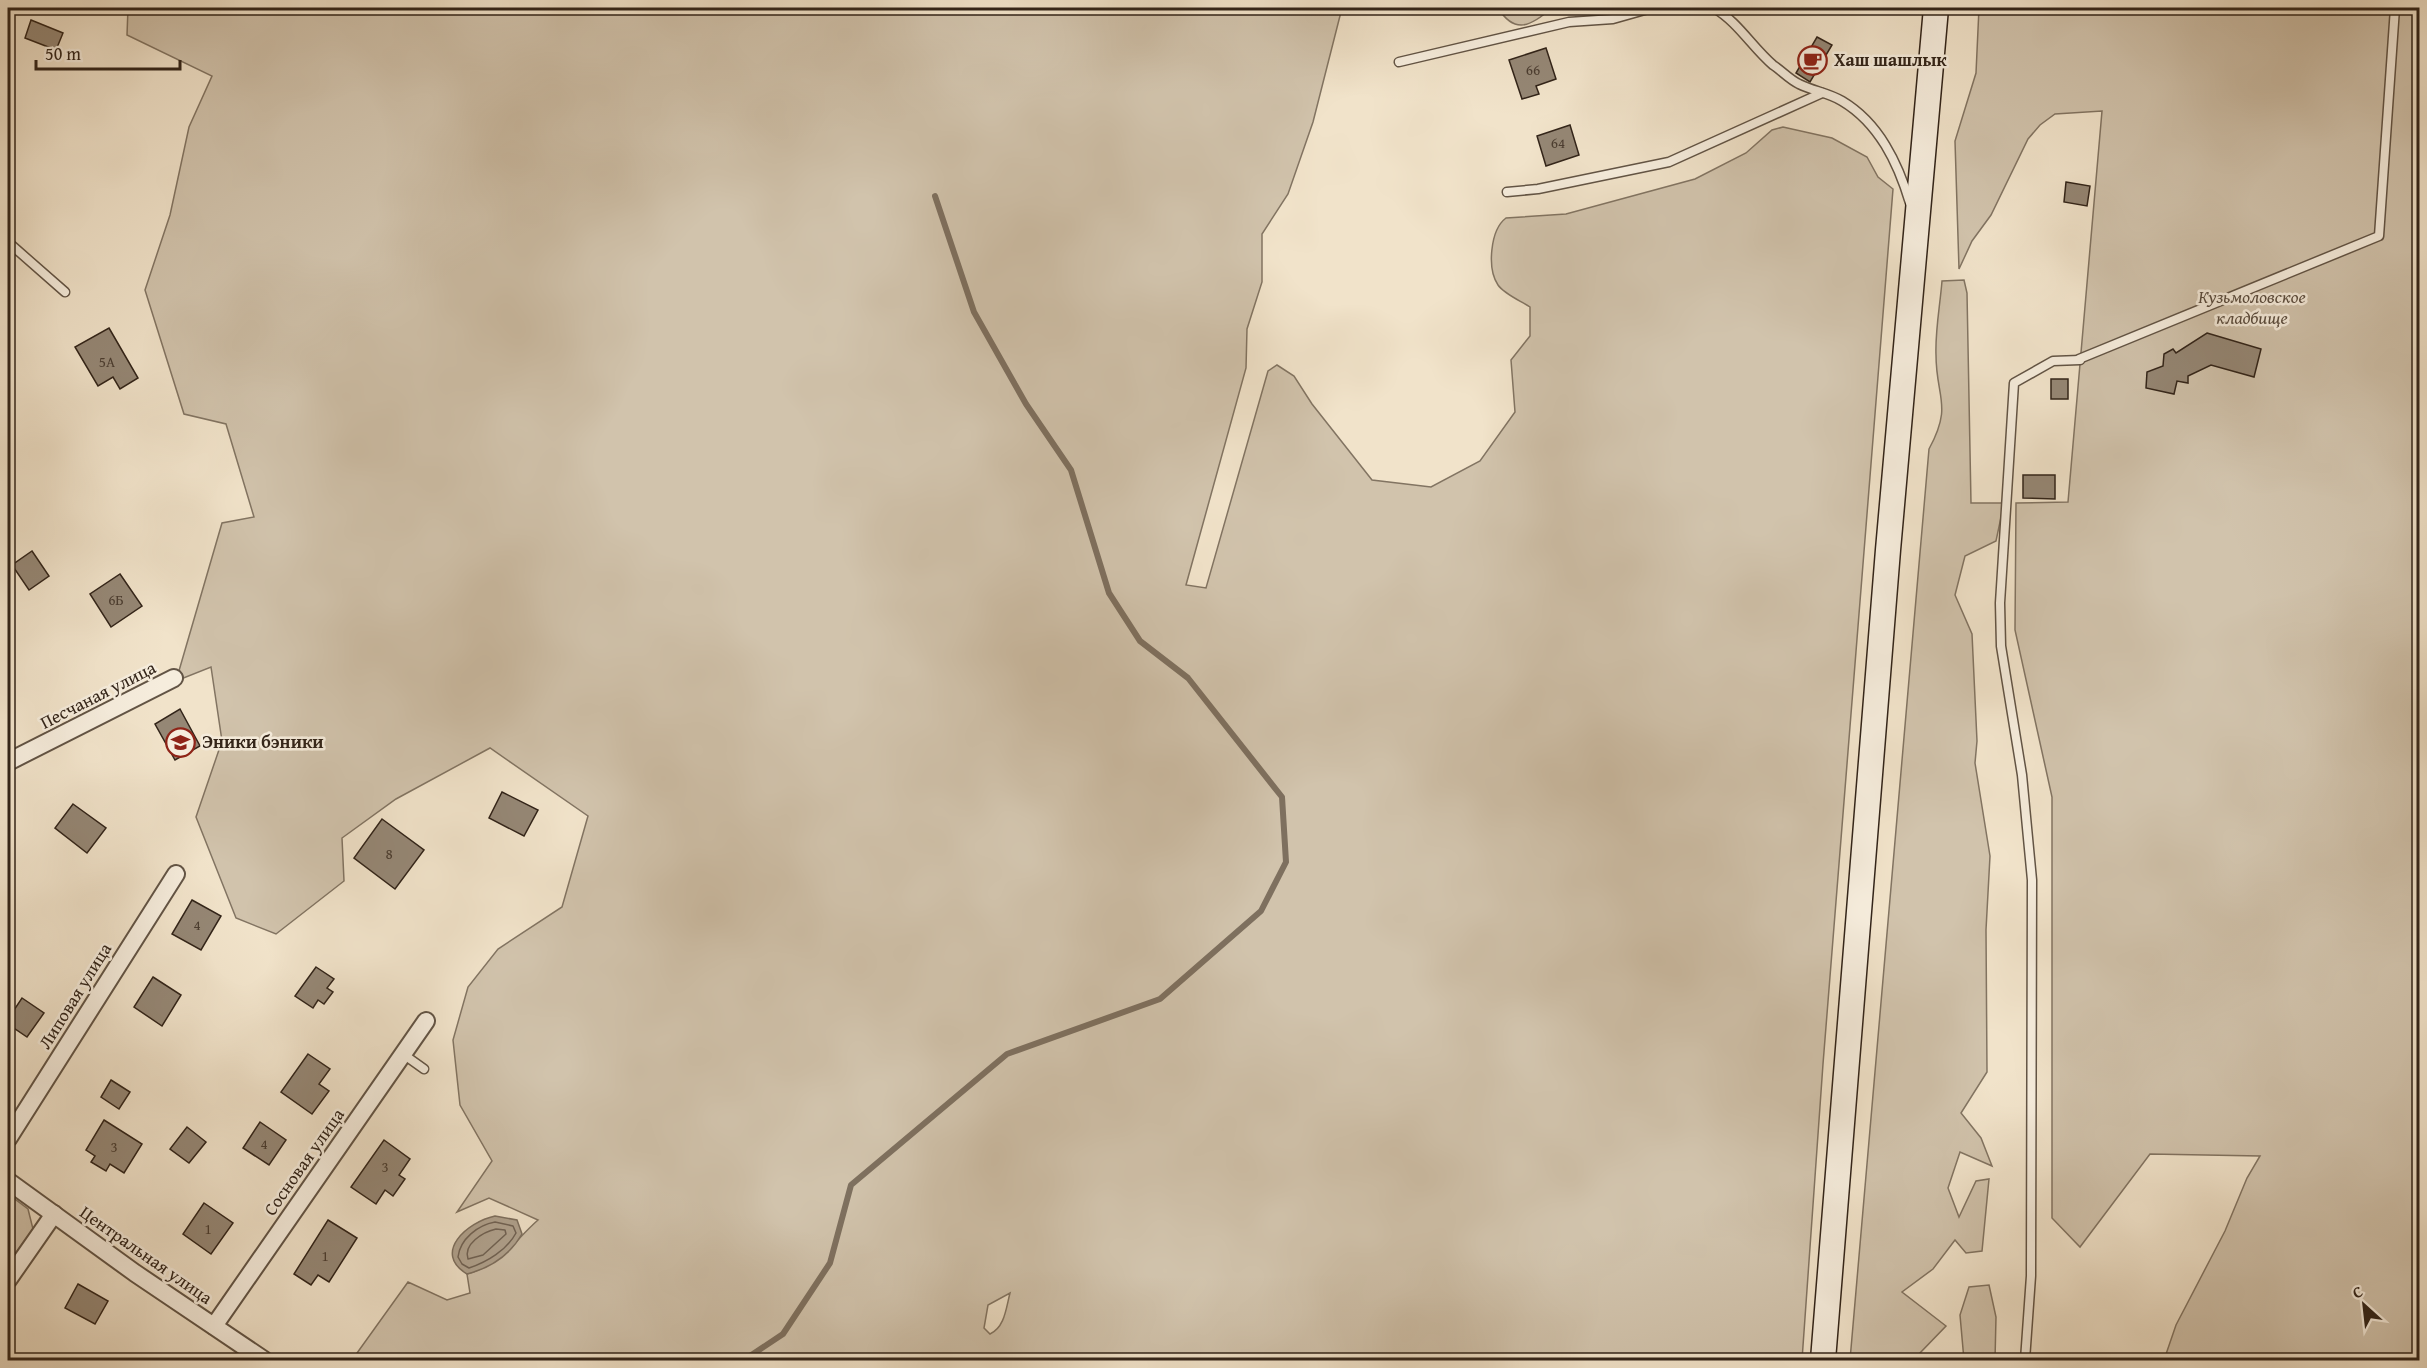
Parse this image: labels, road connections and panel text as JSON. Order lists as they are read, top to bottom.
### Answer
{
  "streets": {
    "street": [
      "Песчаная улица",
      "Липовая улица",
      "Сосновая улица",
      "Центральная улица"
    ]
  },
  "crossings": [
    ["Сосновая улица", "Центральная улица"]
  ],
  "parks": ["Кузьмоловское кладбище"],
  "places": {
    "cafe": ["Хаш шашлык"],
    "school or university": ["Эники бэники"]
  },
  "house_numbers": [
    "66",
    "64",
    "5А",
    "6Б",
    "8",
    "4",
    "4",
    "3",
    "3",
    "1",
    "1"
  ],
  "scale_bar": "50 m",
  "north": "top left"
}
